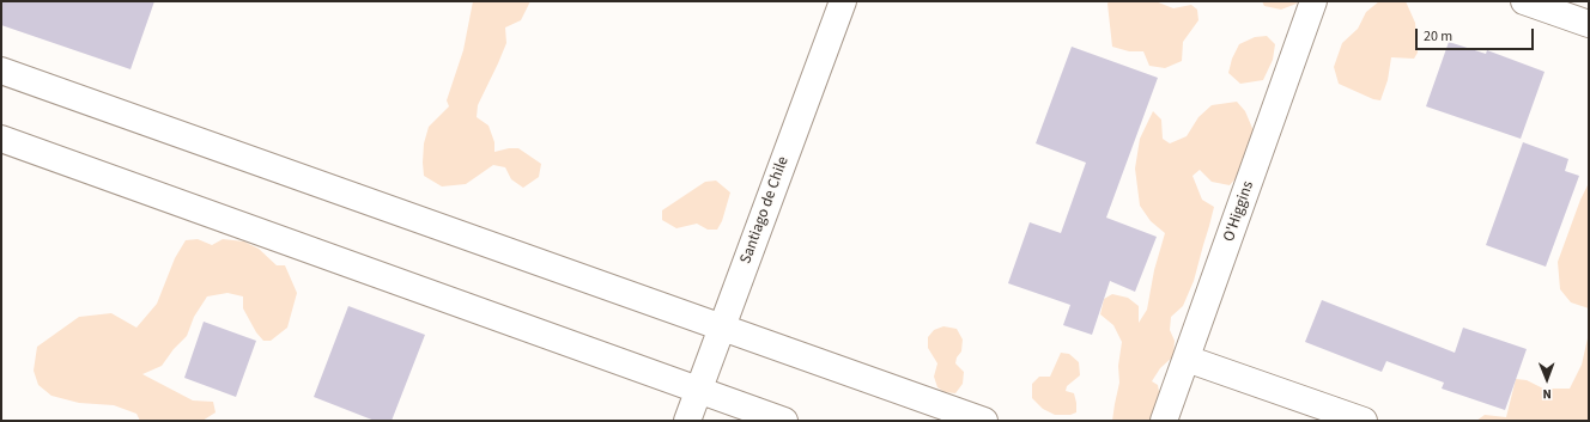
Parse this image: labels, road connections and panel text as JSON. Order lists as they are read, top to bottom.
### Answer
{
  "streets": {
    "street": ["Santiago de Chile", "O'Higgins"]
  },
  "scale_bar": "20 m",
  "north": "bottom"
}
